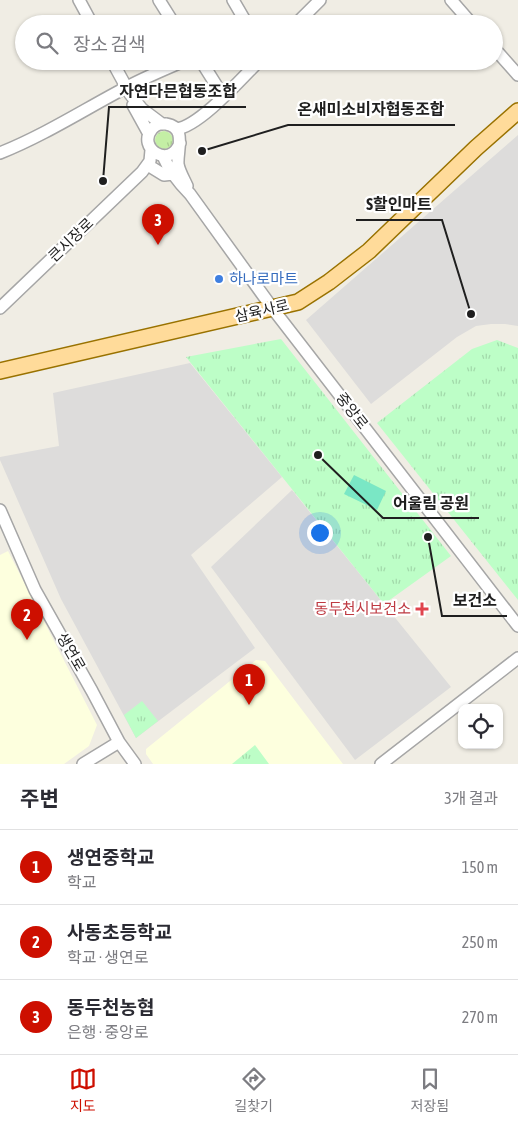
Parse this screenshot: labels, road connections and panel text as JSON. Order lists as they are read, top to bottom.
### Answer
{
  "streets": {
    "main road": ["삼육사로"],
    "street": ["큰시장로", "중앙로", "생연로"]
  },
  "crossings": [
    ["삼육사로", "중앙로"]
  ],
  "places": {
    "other": [
      "온새미소비자협동조합",
      "자연다믄협동조합",
      "하나로마트",
      "S할인마트",
      "어울림 공원",
      "보건소"
    ],
    "health": ["동두천시보건소"]
  },
  "page": {
    "search": "장소 검색",
    "pins": ["3", "2", "1"],
    "heading": ["주변", "3개 결과"],
    "list": [
      {
        "mark": "1",
        "name": "생연중학교",
        "note": "학교",
        "value": "150 m"
      },
      {
        "mark": "2",
        "name": "사동초등학교",
        "note": "학교 · 생연로",
        "value": "250 m"
      },
      {
        "mark": "3",
        "name": "동두천농협",
        "note": "은행 · 중앙로",
        "value": "270 m"
      }
    ],
    "nav": ["지도", "길찾기", "저장됨"]
  }
}
